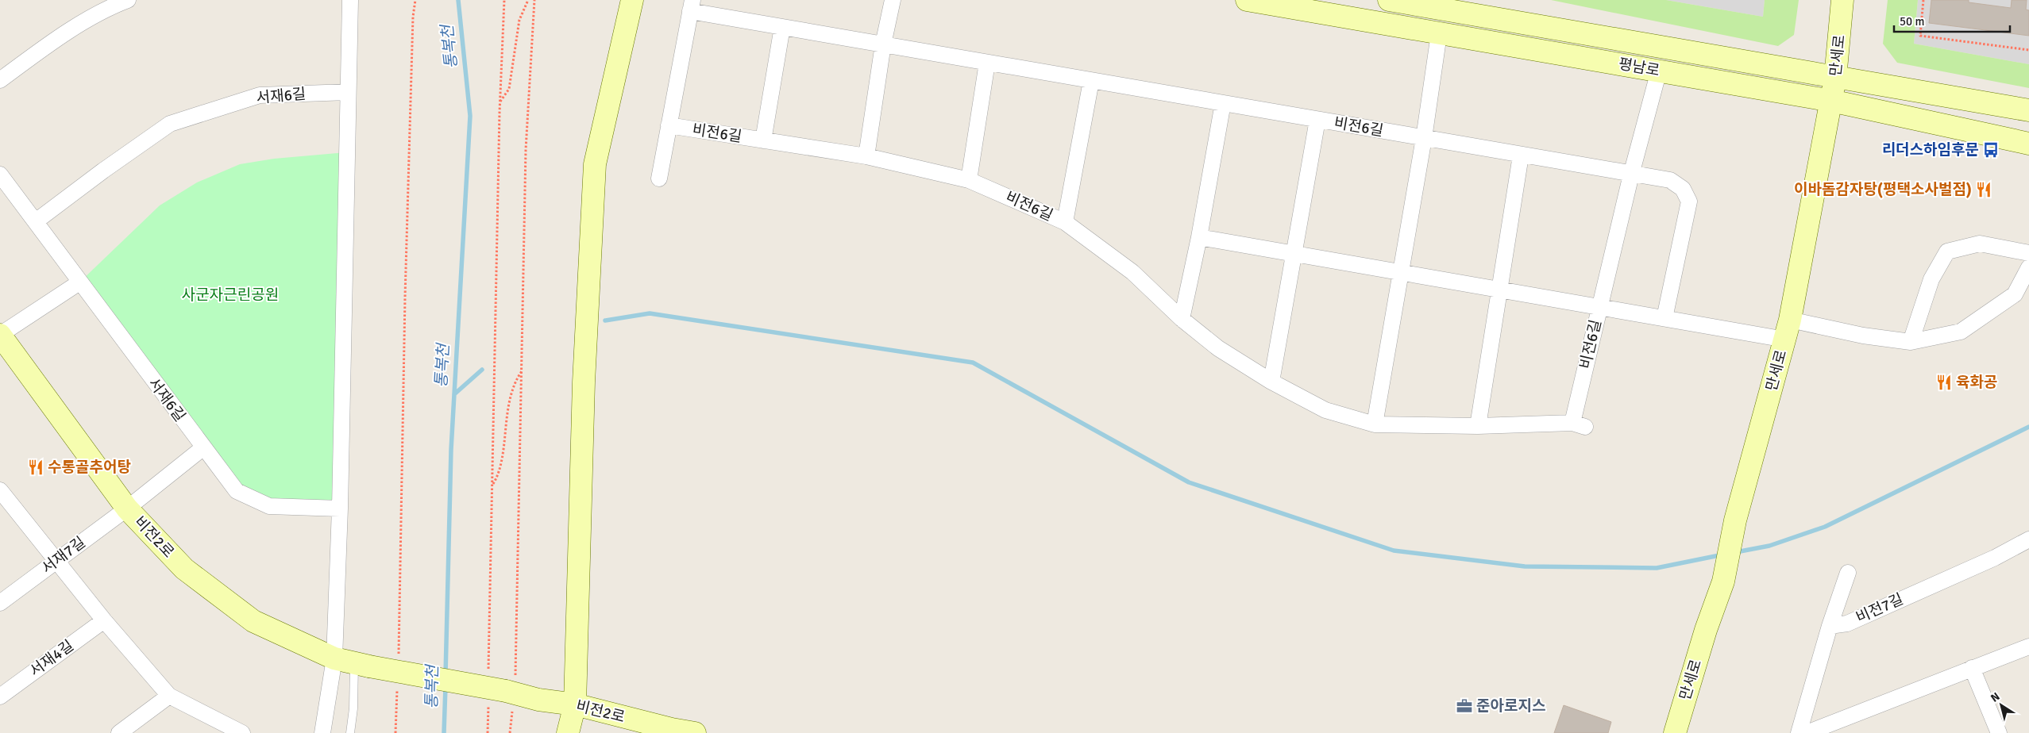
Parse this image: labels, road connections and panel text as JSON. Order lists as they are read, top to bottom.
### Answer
{
  "streets": {
    "street": [
      "만세로",
      "평남로",
      "서재6길",
      "비전6길",
      "비전2로",
      "서재7길",
      "비전7길",
      "서재4길"
    ]
  },
  "crossings": [
    ["만세로", "평남로"],
    ["평남로", "비전6길"],
    ["서재6길", "서재7길"],
    ["비전2로", "서재7길"]
  ],
  "water": ["통복천"],
  "parks": ["사군자근린공원"],
  "places": {
    "bus stop": ["리더스하임후문"],
    "restaurant": ["이바돔감자탕(평택소사벌점)", "육화공", "수통골추어탕"],
    "office": ["준아로지스"]
  },
  "scale_bar": "50 m",
  "north": "top left"
}
